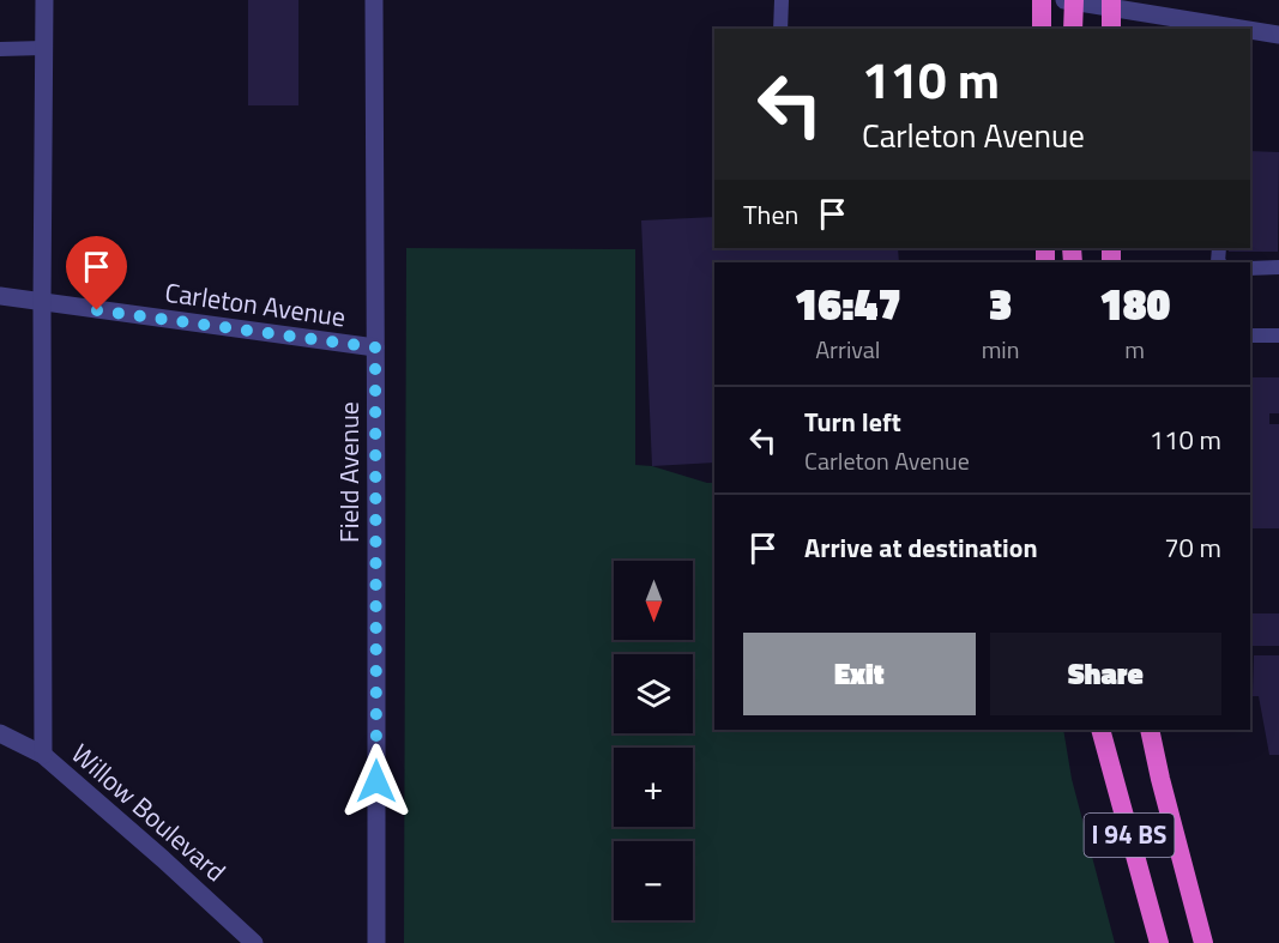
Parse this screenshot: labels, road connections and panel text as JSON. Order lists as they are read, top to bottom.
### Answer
{
  "streets": {
    "highway": ["I 94 BS"],
    "street": ["Carleton Avenue", "Field Avenue", "Willow Boulevard"]
  },
  "crossings": [
    ["Carleton Avenue", "Field Avenue"]
  ],
  "north": "bottom",
  "page": {
    "turn": ["110 m", "Carleton Avenue"],
    "then": "Then",
    "eta": [
      "16:47",
      "Arrival",
      "3",
      "min",
      "180",
      "m"
    ],
    "list": [
      {
        "name": "Turn left",
        "note": "Carleton Avenue",
        "value": "110 m"
      },
      {
        "name": "Arrive at destination",
        "value": "70 m"
      }
    ],
    "map_buttons": ["+", "−"],
    "buttons": ["Exit", "Share"]
  }
}
